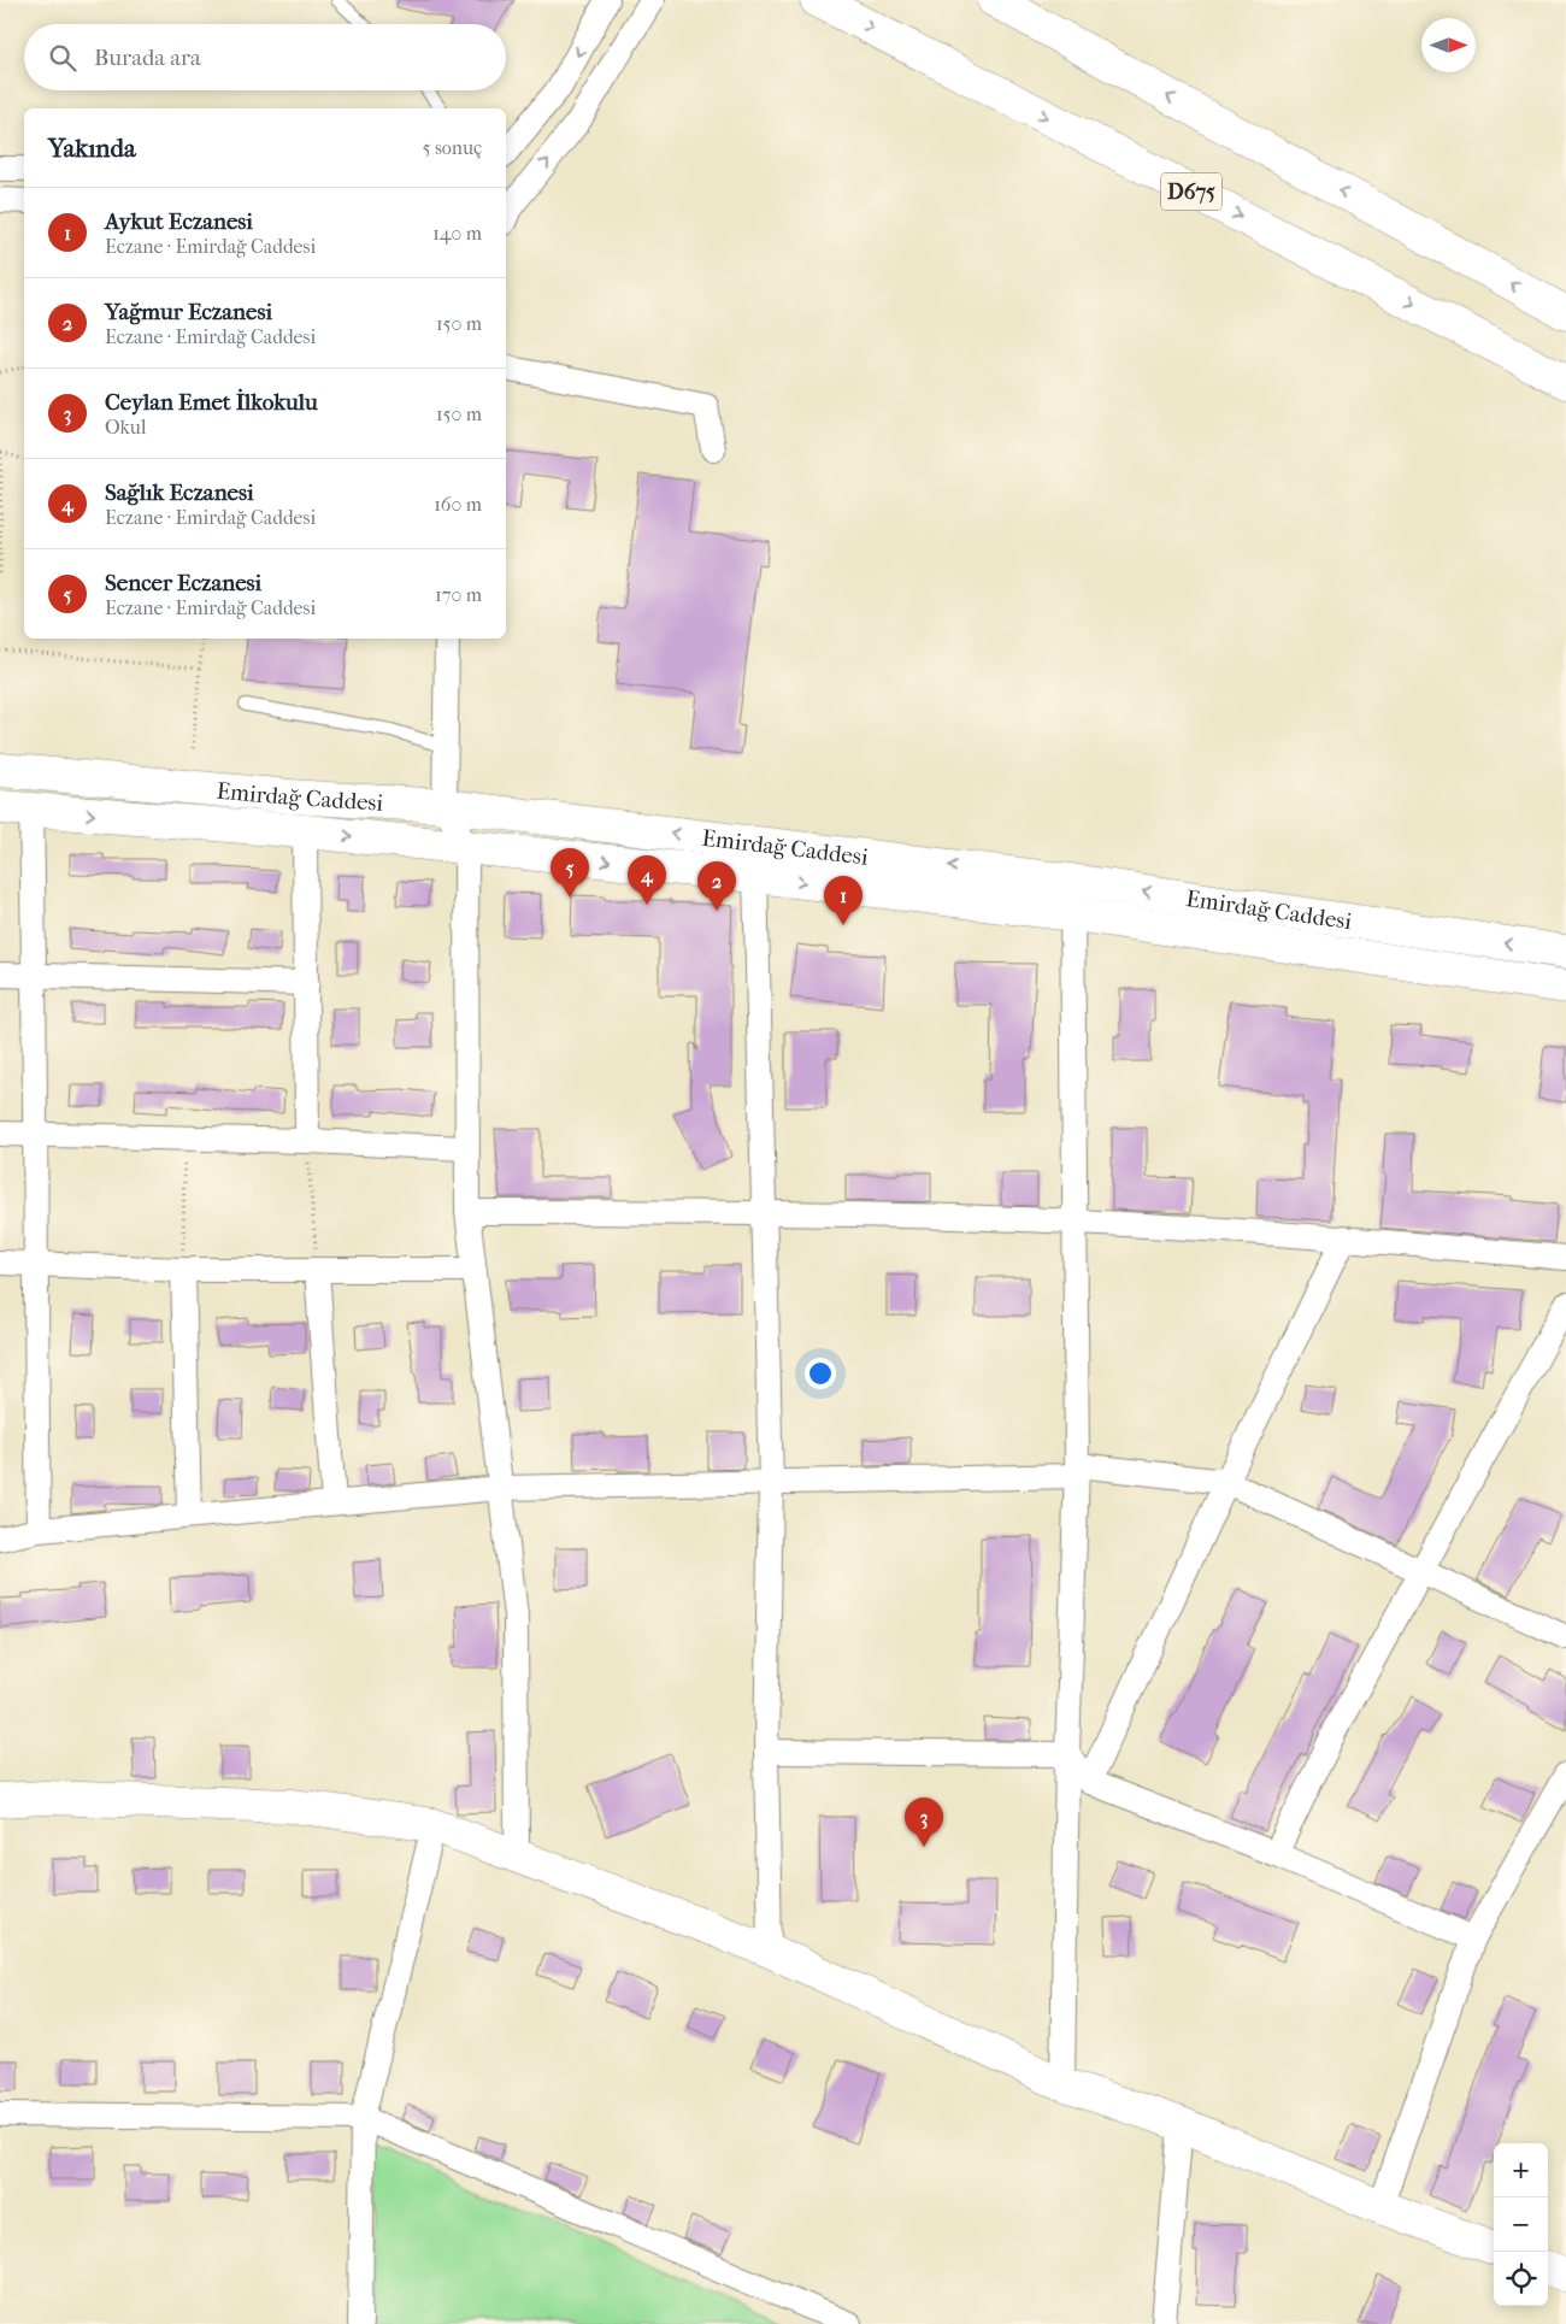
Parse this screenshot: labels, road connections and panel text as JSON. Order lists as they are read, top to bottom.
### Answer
{
  "streets": {
    "main road": ["D675", "Emirdağ Caddesi"]
  },
  "north": "right",
  "page": {
    "search": "Burada ara",
    "heading": ["Yakında", "5 sonuç"],
    "list": [
      {
        "mark": "1",
        "name": "Aykut Eczanesi",
        "note": "Eczane · Emirdağ Caddesi",
        "value": "140 m"
      },
      {
        "mark": "2",
        "name": "Yağmur Eczanesi",
        "note": "Eczane · Emirdağ Caddesi",
        "value": "150 m"
      },
      {
        "mark": "3",
        "name": "Ceylan Emet İlkokulu",
        "note": "Okul",
        "value": "150 m"
      },
      {
        "mark": "4",
        "name": "Sağlık Eczanesi",
        "note": "Eczane · Emirdağ Caddesi",
        "value": "160 m"
      },
      {
        "mark": "5",
        "name": "Sencer Eczanesi",
        "note": "Eczane · Emirdağ Caddesi",
        "value": "170 m"
      }
    ],
    "pins": [
      "5",
      "4",
      "2",
      "1",
      "3"
    ],
    "map_buttons": ["+", "−"]
  }
}
